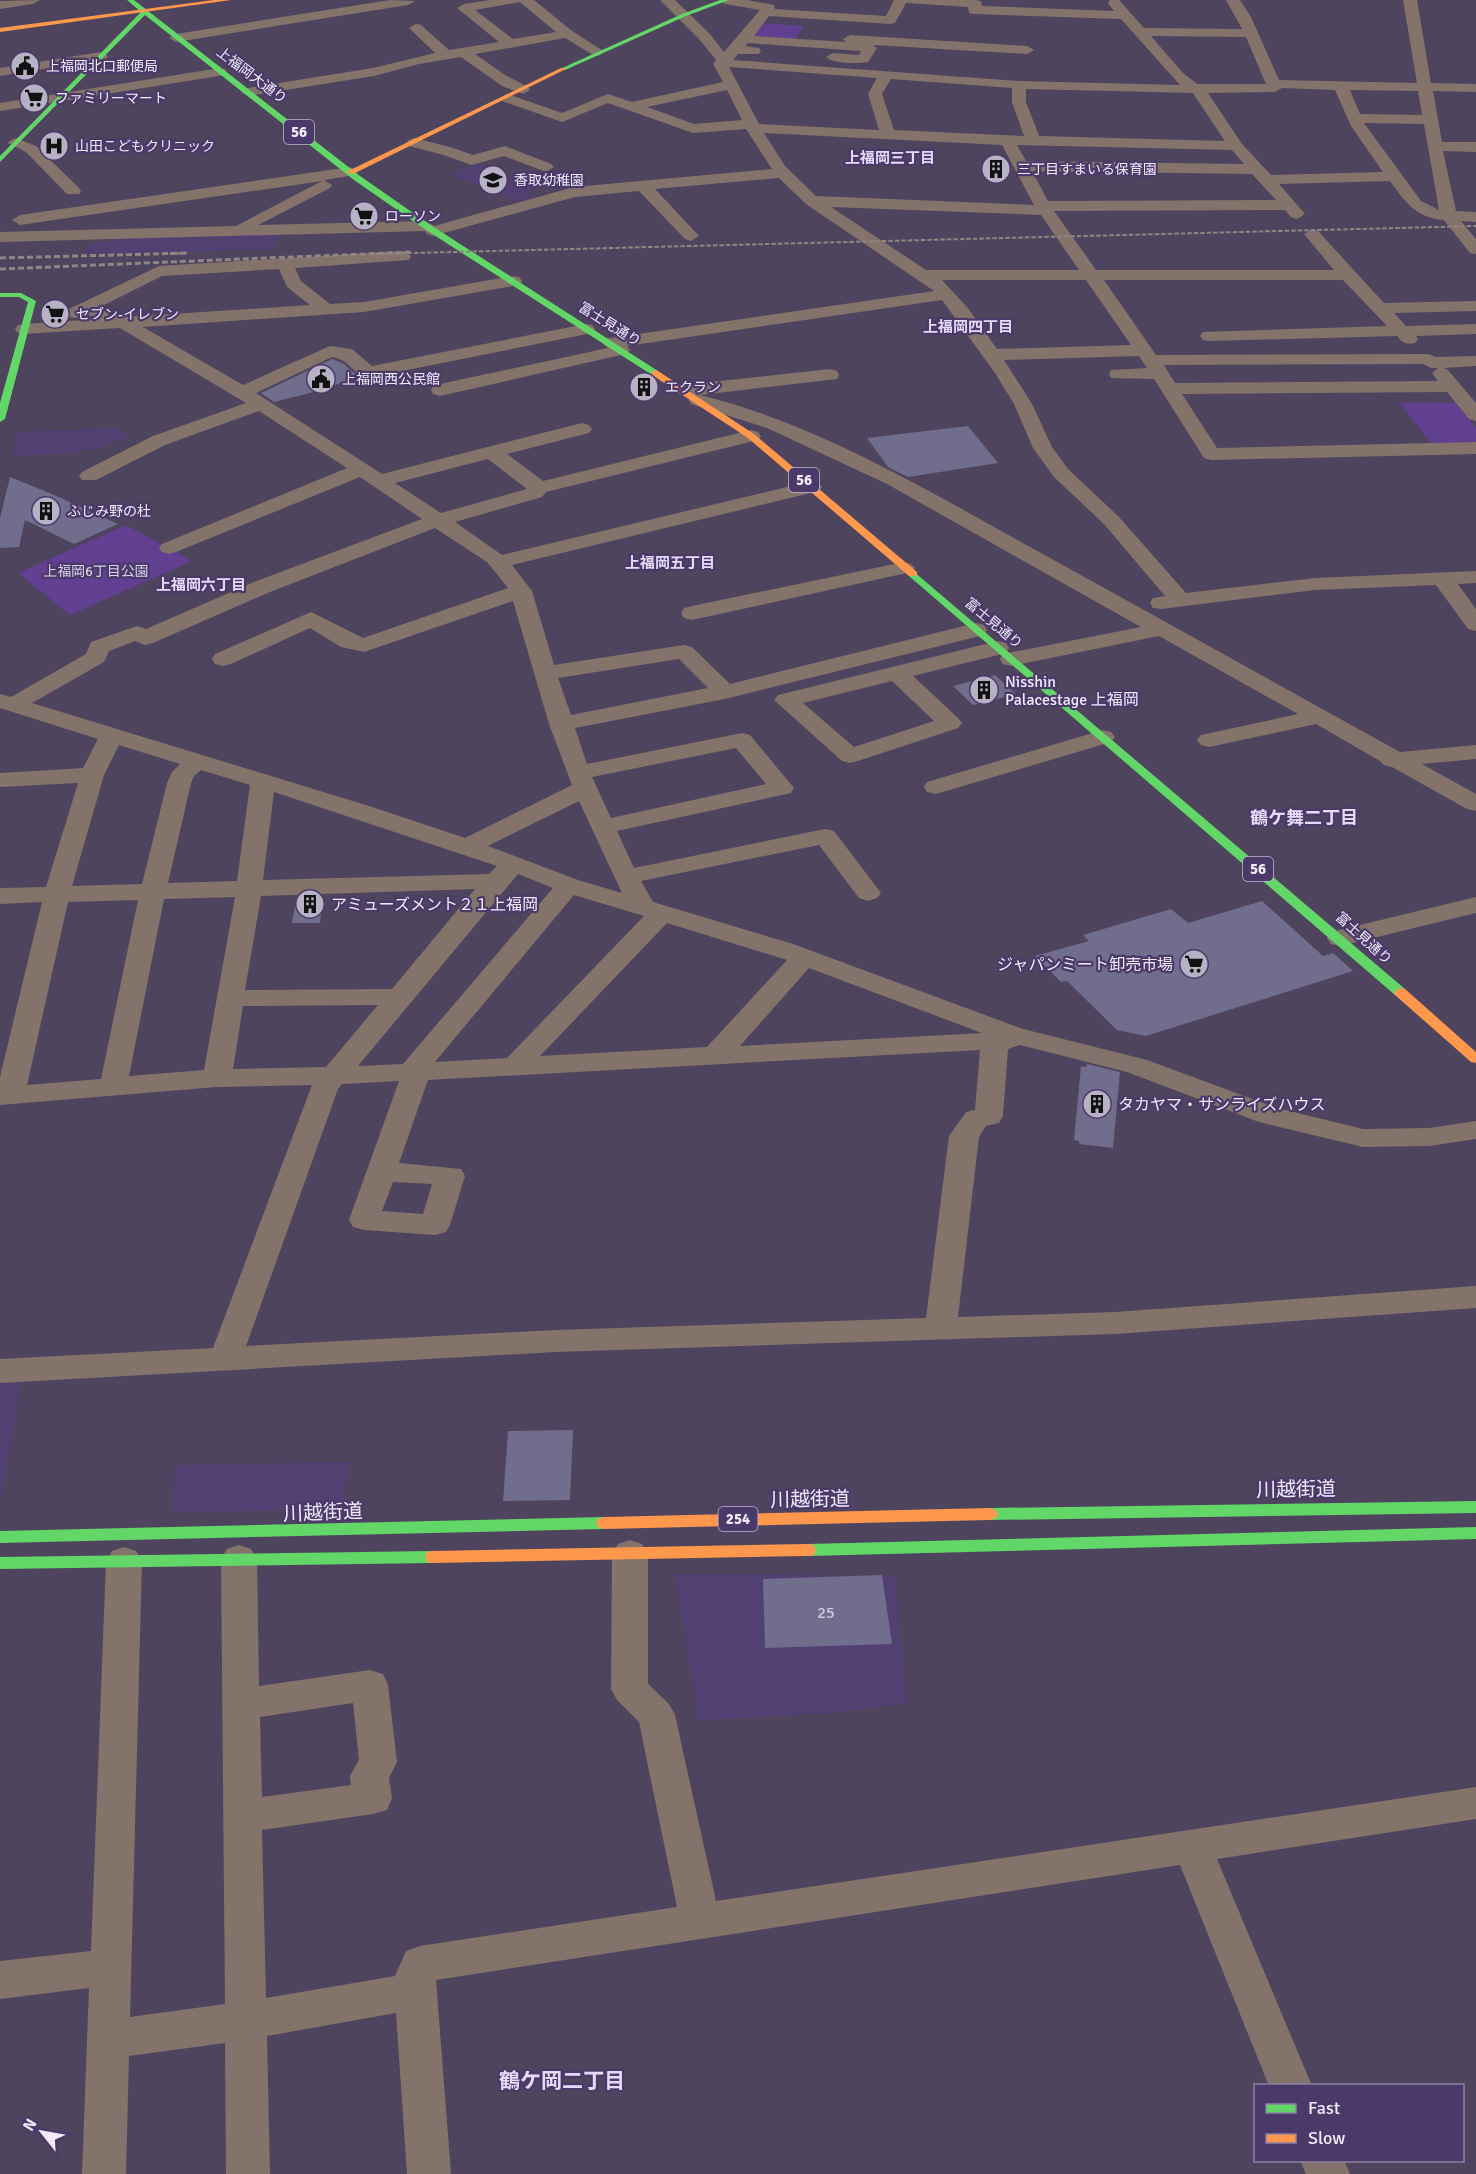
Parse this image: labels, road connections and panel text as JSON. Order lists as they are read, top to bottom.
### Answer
{
  "streets": {
    "main road": [
      "上福岡大通り",
      "56",
      "富士見通り",
      "川越街道",
      "254"
    ]
  },
  "crossings": [
    ["上福岡大通り", "56"],
    ["上福岡大通り", "富士見通り"]
  ],
  "districts": [
    "上福岡三丁目",
    "上福岡四丁目",
    "上福岡五丁目",
    "上福岡六丁目",
    "鶴ケ舞二丁目",
    "鶴ケ岡二丁目"
  ],
  "parks": ["上福岡6丁目公園"],
  "places": {
    "public building": ["上福岡北口郵便局", "上福岡西公民館"],
    "supermarket": [
      "ファミリーマート",
      "ローソン",
      "セブン-イレブン",
      "ジャパンミート卸売市場"
    ],
    "hospital": ["山田こどもクリニック"],
    "building": [
      "三丁目すまいる保育園",
      "エクラン",
      "ふじみ野の杜",
      "Nisshin Palacestage 上福岡",
      "アミューズメント２１上福岡",
      "タカヤマ・サンライズハウス"
    ],
    "school or university": ["香取幼稚園"]
  },
  "house_numbers": ["25"],
  "legend": ["Fast", "Slow"],
  "north": "top left"
}
